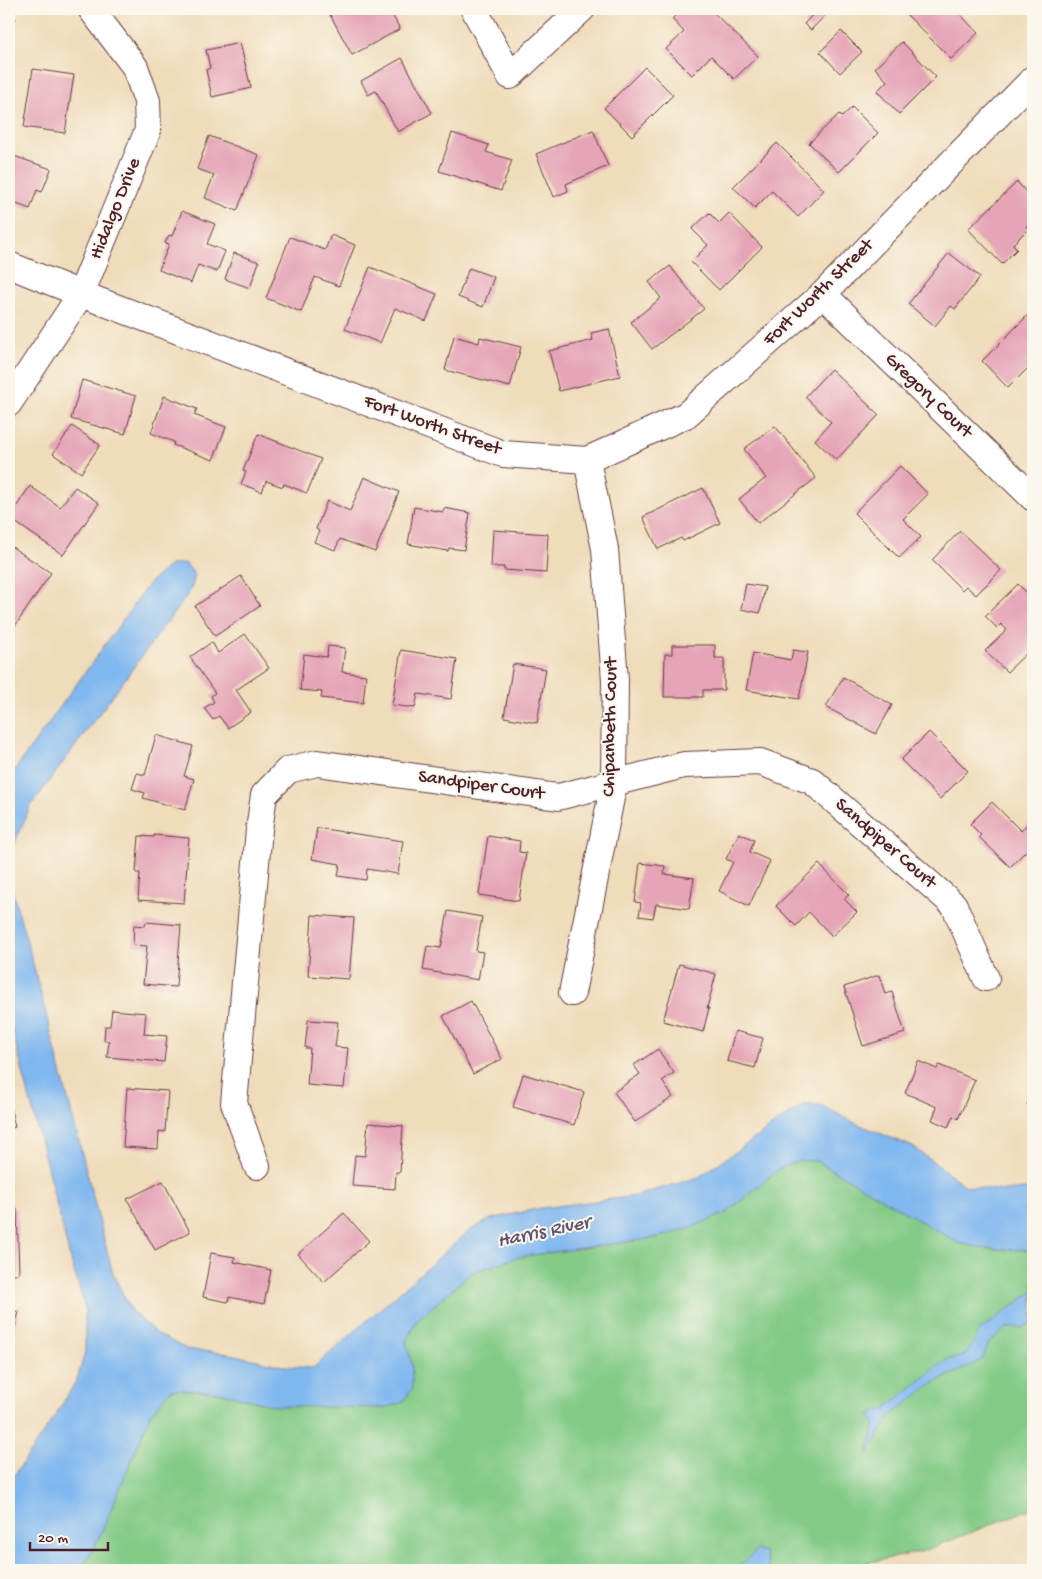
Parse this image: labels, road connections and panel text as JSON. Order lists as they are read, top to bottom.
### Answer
{
  "streets": {
    "street": [
      "Hidalgo Drive",
      "Fort Worth Street",
      "Gregory Court",
      "Chipanbeth Court",
      "Sandpiper Court"
    ]
  },
  "crossings": [
    ["Hidalgo Drive", "Fort Worth Street"],
    ["Fort Worth Street", "Gregory Court"],
    ["Fort Worth Street", "Chipanbeth Court"],
    ["Chipanbeth Court", "Sandpiper Court"]
  ],
  "water": ["Harris River"],
  "scale_bar": "20 m"
}
